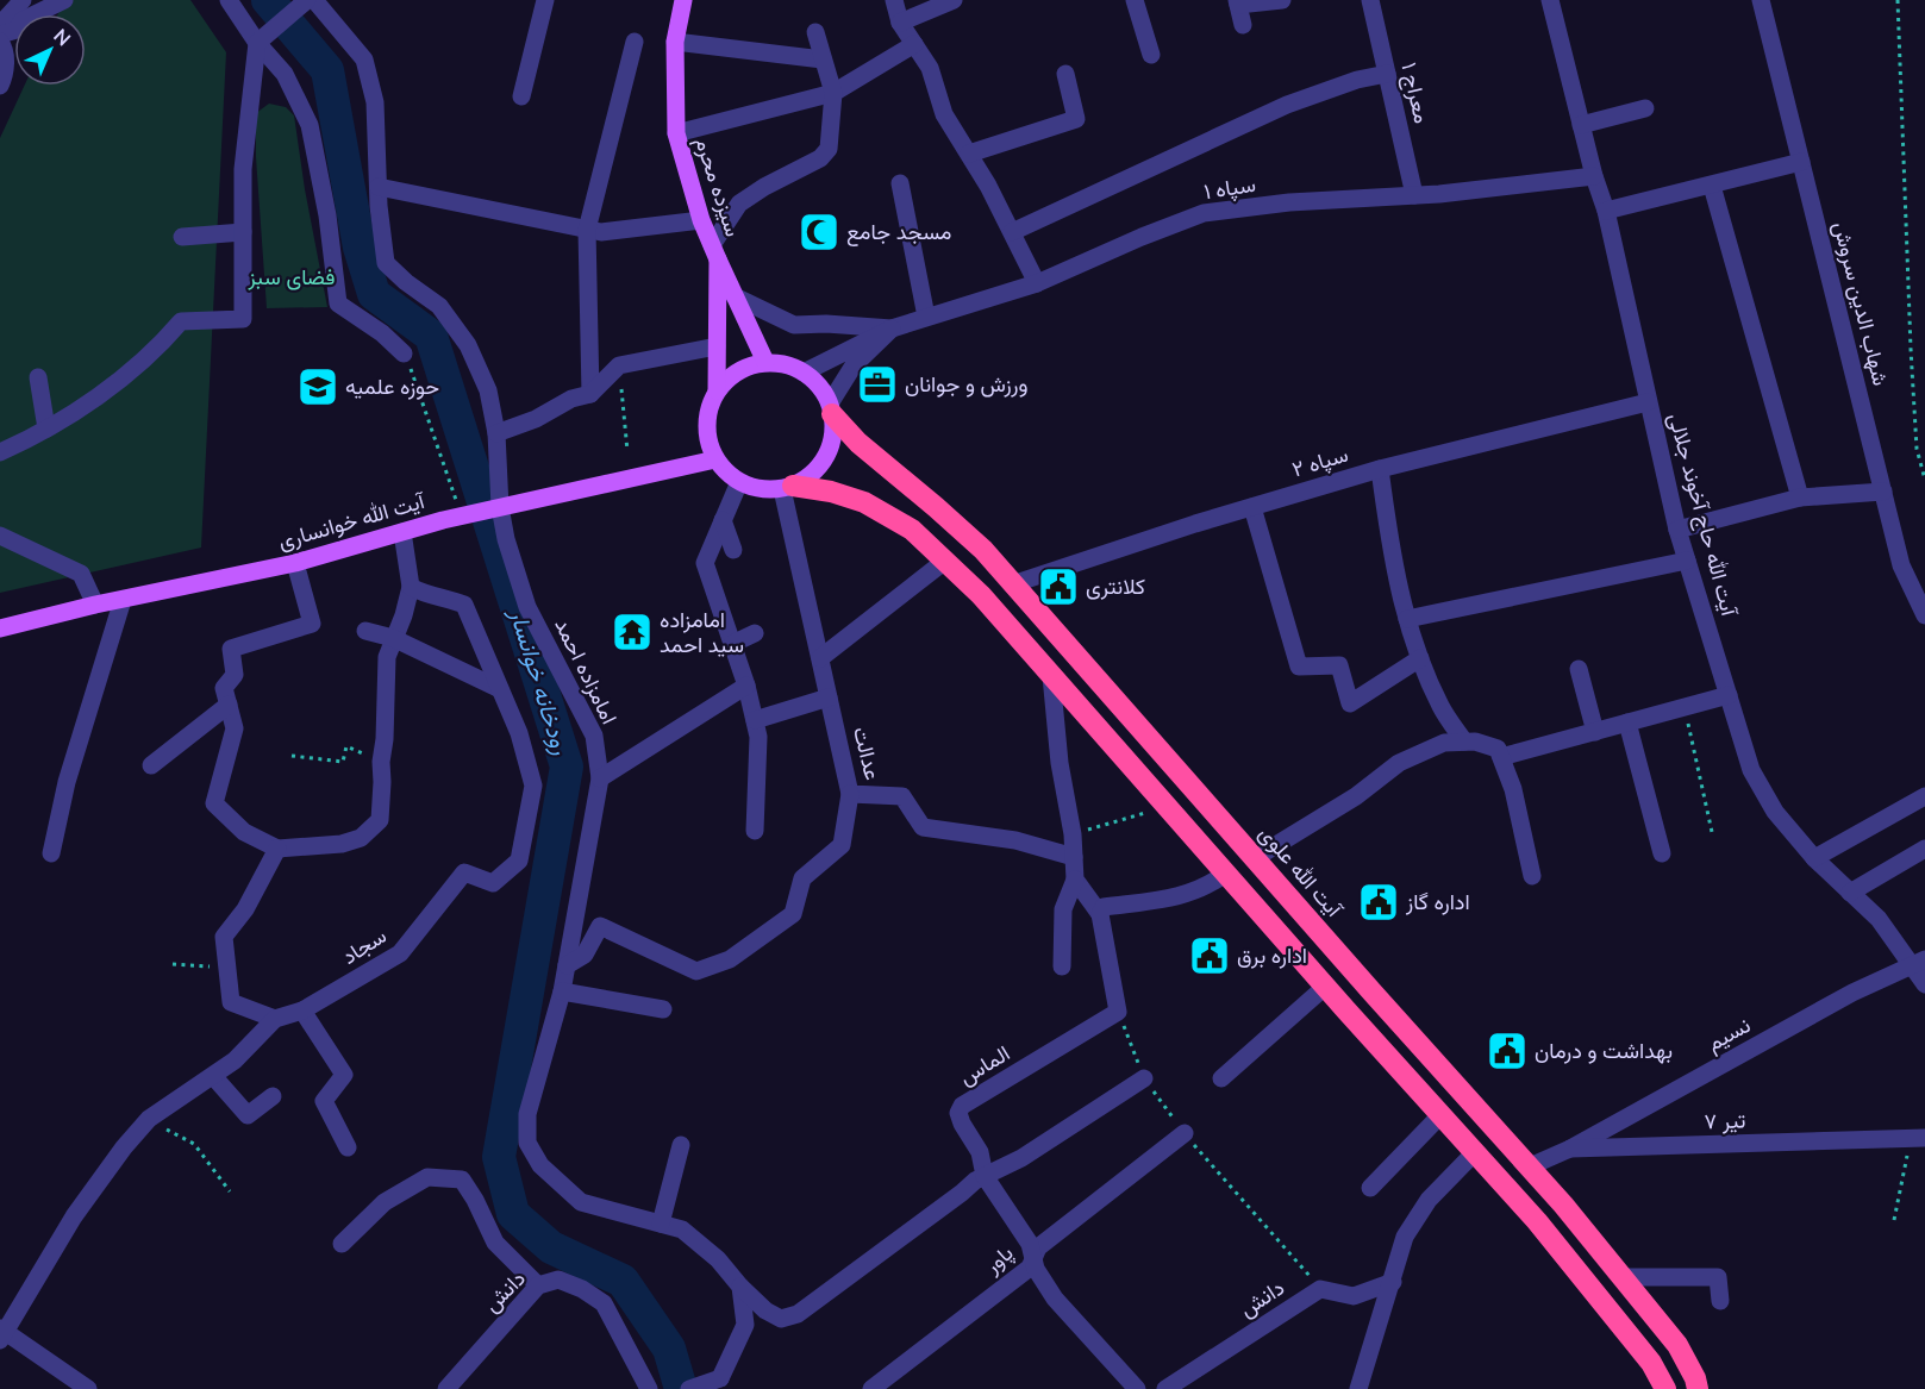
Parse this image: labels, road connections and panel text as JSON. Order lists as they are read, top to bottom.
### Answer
{
  "streets": {
    "highway": ["آیت الله علوی"],
    "main road": ["سیزده محرم", "آیت الله خوانساری"],
    "street": [
      "معراج ۱",
      "سپاه ۱",
      "شهاب الدین سروش",
      "سپاه ۲",
      "آیت الله حاج آخوند جلالی",
      "امامزاده احمد",
      "عدالت",
      "سجاد",
      "نسیم",
      "الماس",
      "۷ تیر",
      "پاور",
      "دانش"
    ]
  },
  "crossings": [
    ["معراج ۱", "سپاه ۱"],
    ["سیزده محرم", "سپاه ۱"],
    ["سیزده محرم", "آیت الله خوانساری"],
    ["سیزده محرم", "عدالت"],
    ["سیزده محرم", "آیت الله علوی"],
    ["سپاه ۱", "آیت الله حاج آخوند جلالی"],
    ["سپاه ۱", "آیت الله خوانساری"],
    ["سپاه ۱", "عدالت"],
    ["سپاه ۱", "آیت الله علوی"],
    ["سپاه ۲", "آیت الله حاج آخوند جلالی"],
    ["سپاه ۲", "آیت الله علوی"],
    ["آیت الله حاج آخوند جلالی", "نسیم"],
    ["آیت الله خوانساری", "امامزاده احمد"],
    ["آیت الله خوانساری", "عدالت"],
    ["آیت الله خوانساری", "آیت الله علوی"],
    ["عدالت", "آیت الله علوی"],
    ["آیت الله علوی", "۷ تیر"],
    ["نسیم", "۷ تیر"]
  ],
  "water": ["رودخانه خوانسار"],
  "parks": ["فضای سبز"],
  "places": {
    "mosque": ["مسجد جامع"],
    "office": ["ورزش و جوانان"],
    "school or university": ["حوزه علمیه"],
    "public building": [
      "کلانتری",
      "اداره گاز",
      "اداره برق",
      "بهداشت و درمان"
    ],
    "temple": ["امامزاده سید احمد"]
  },
  "north": "top right"
}
